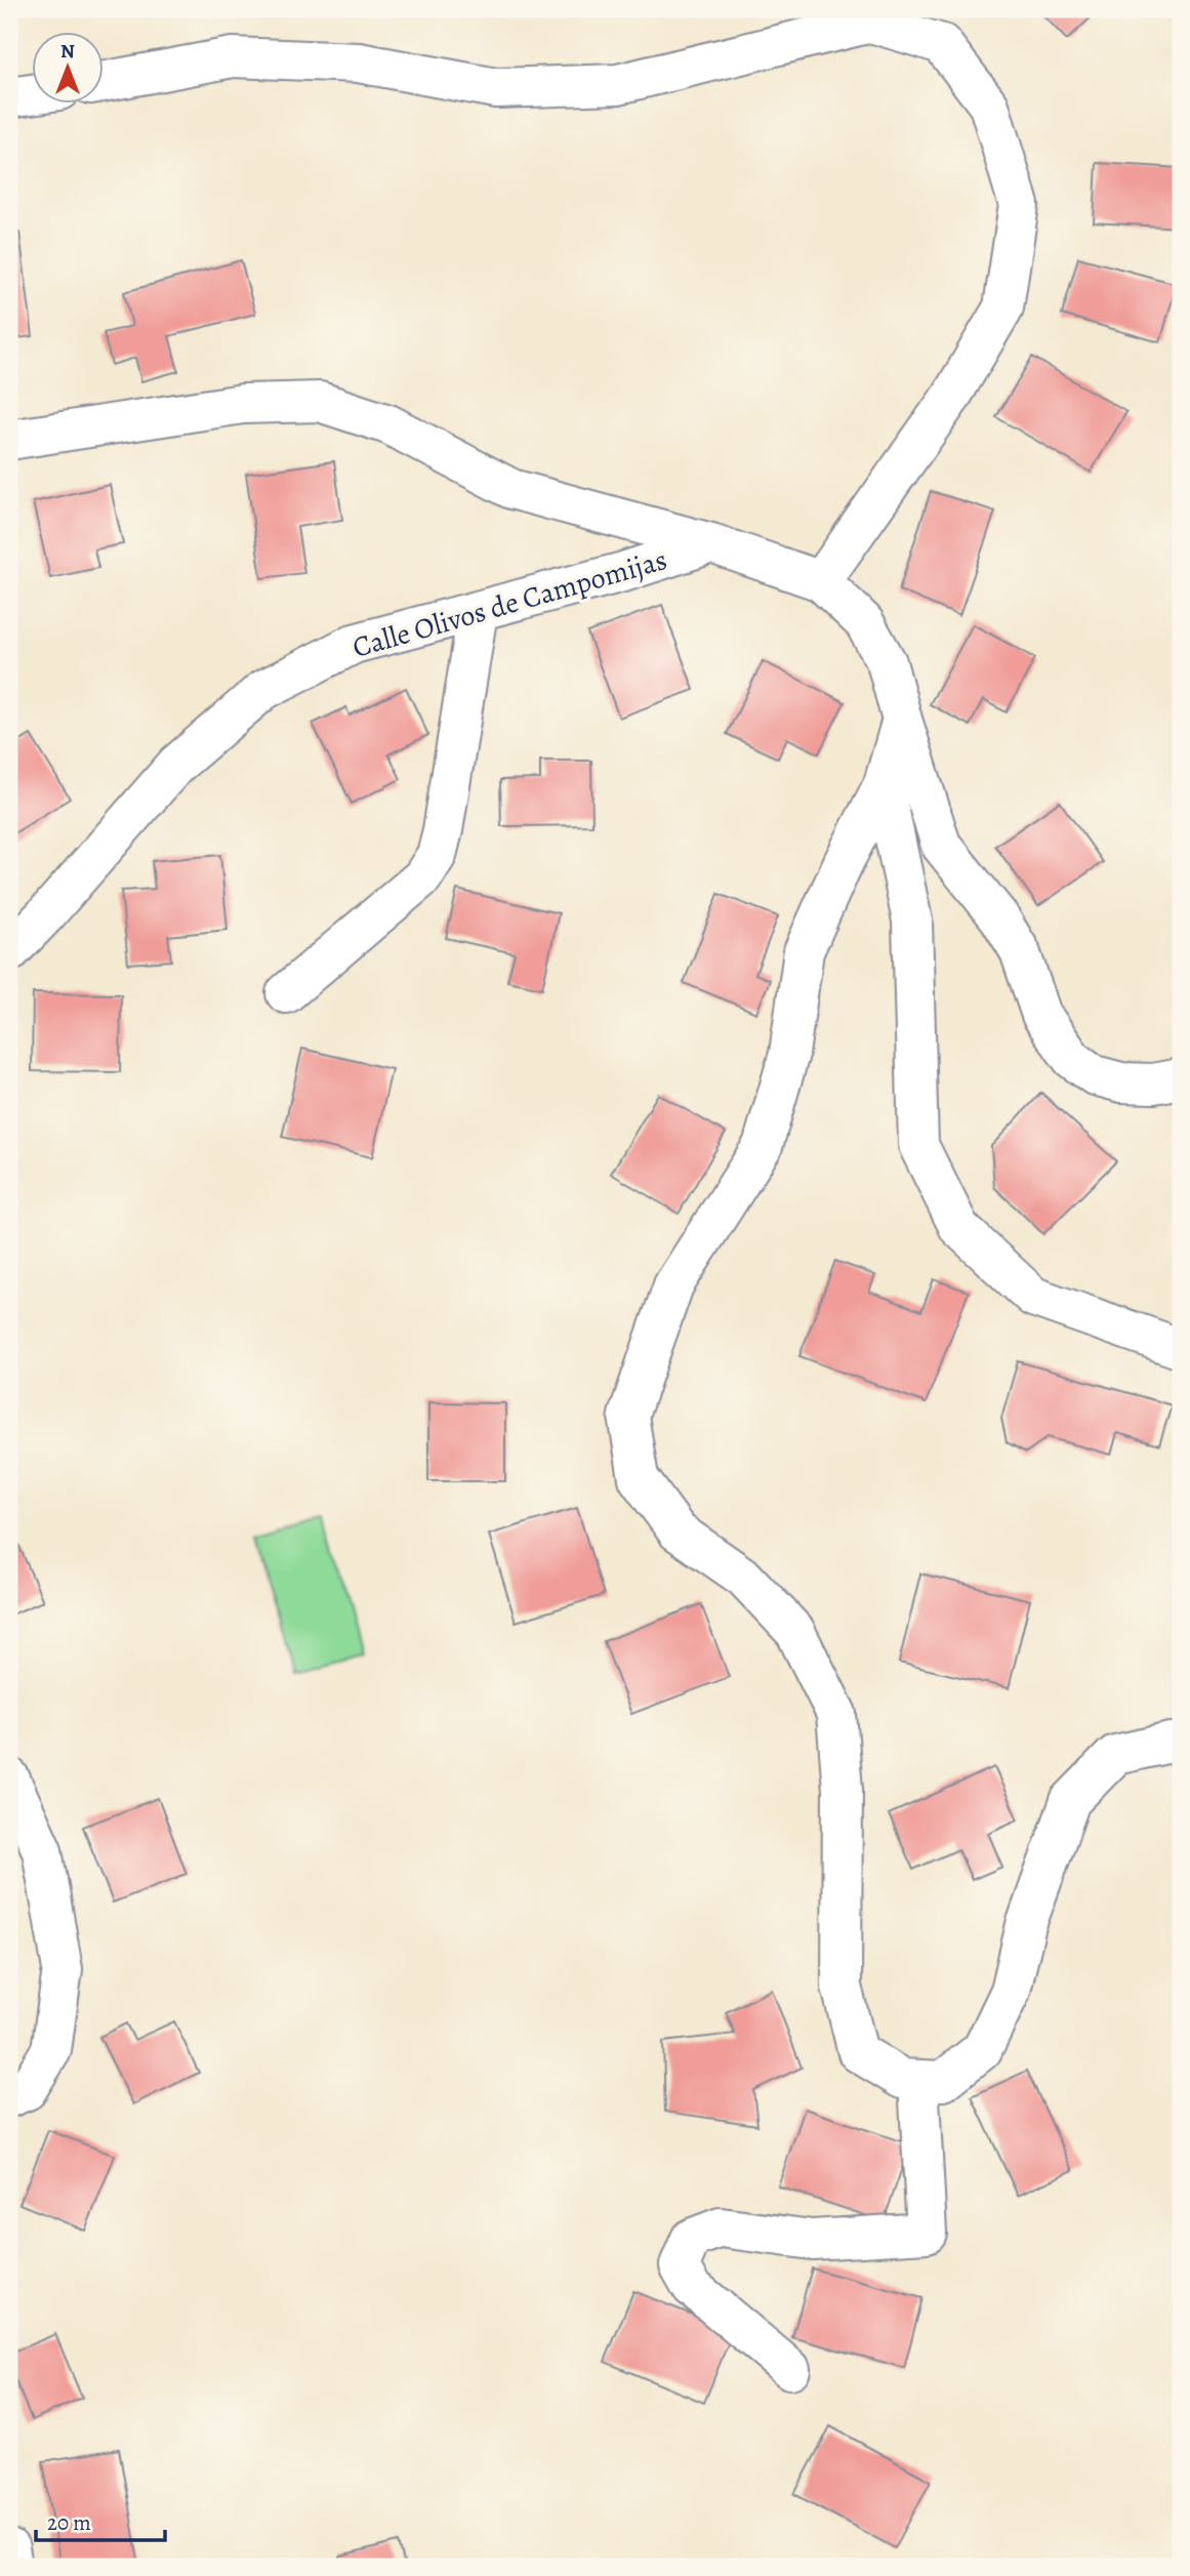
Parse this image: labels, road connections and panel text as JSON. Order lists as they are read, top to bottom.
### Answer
{
  "streets": {
    "street": ["Calle Olivos de Campomijas"]
  },
  "scale_bar": "20 m",
  "north": "top"
}
